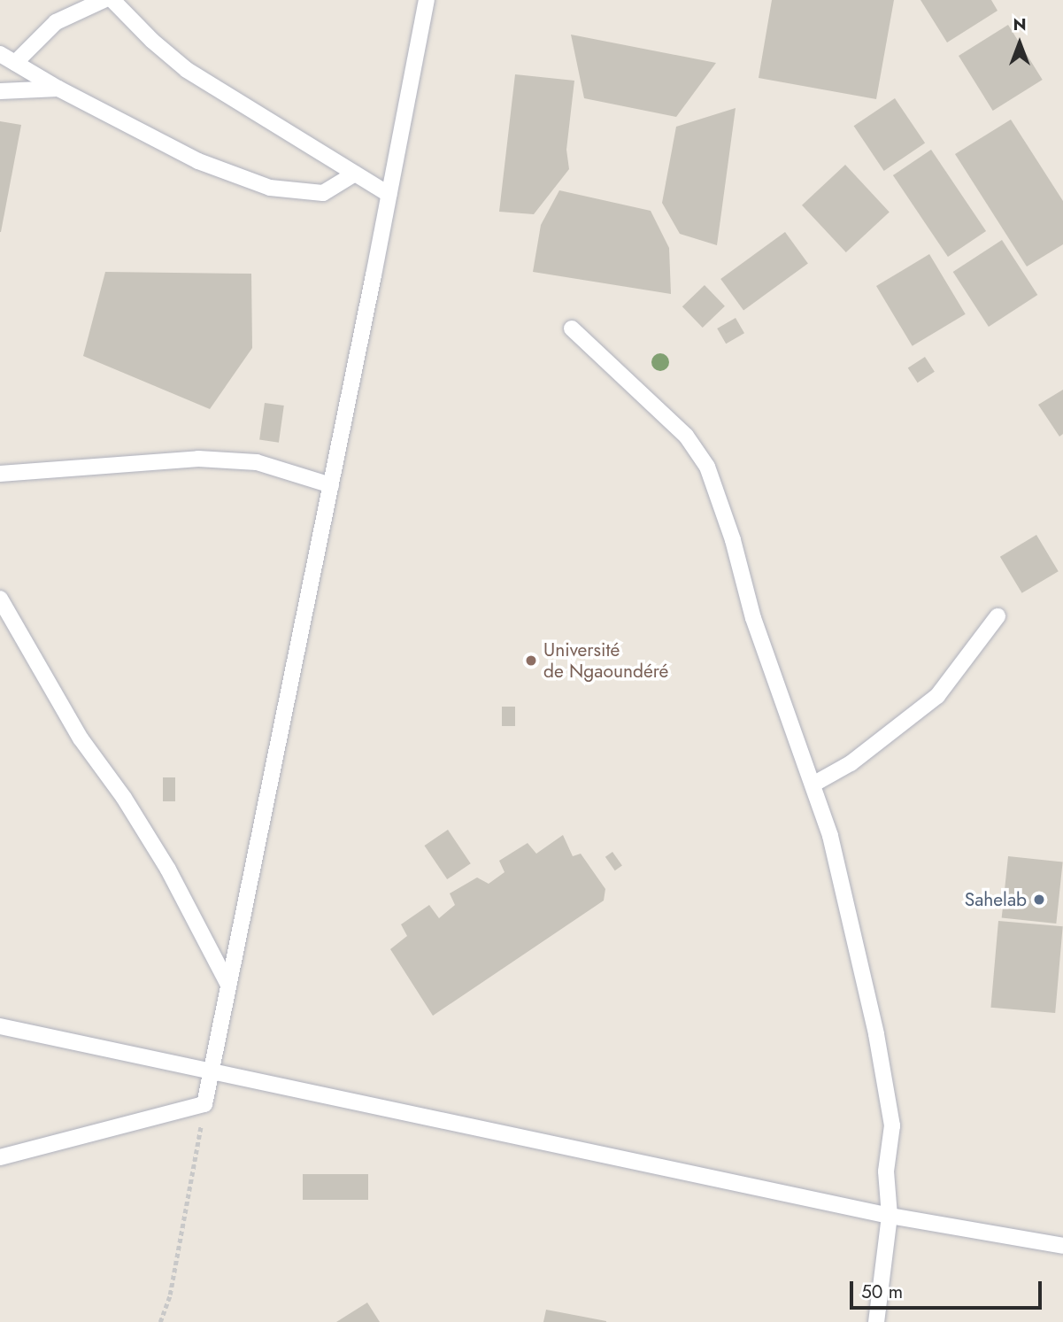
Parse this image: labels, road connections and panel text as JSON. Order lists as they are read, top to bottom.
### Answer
{
  "places": ["Université de Ngaoundéré", "Sahelab"],
  "scale_bar": "50 m",
  "north": "top"
}
